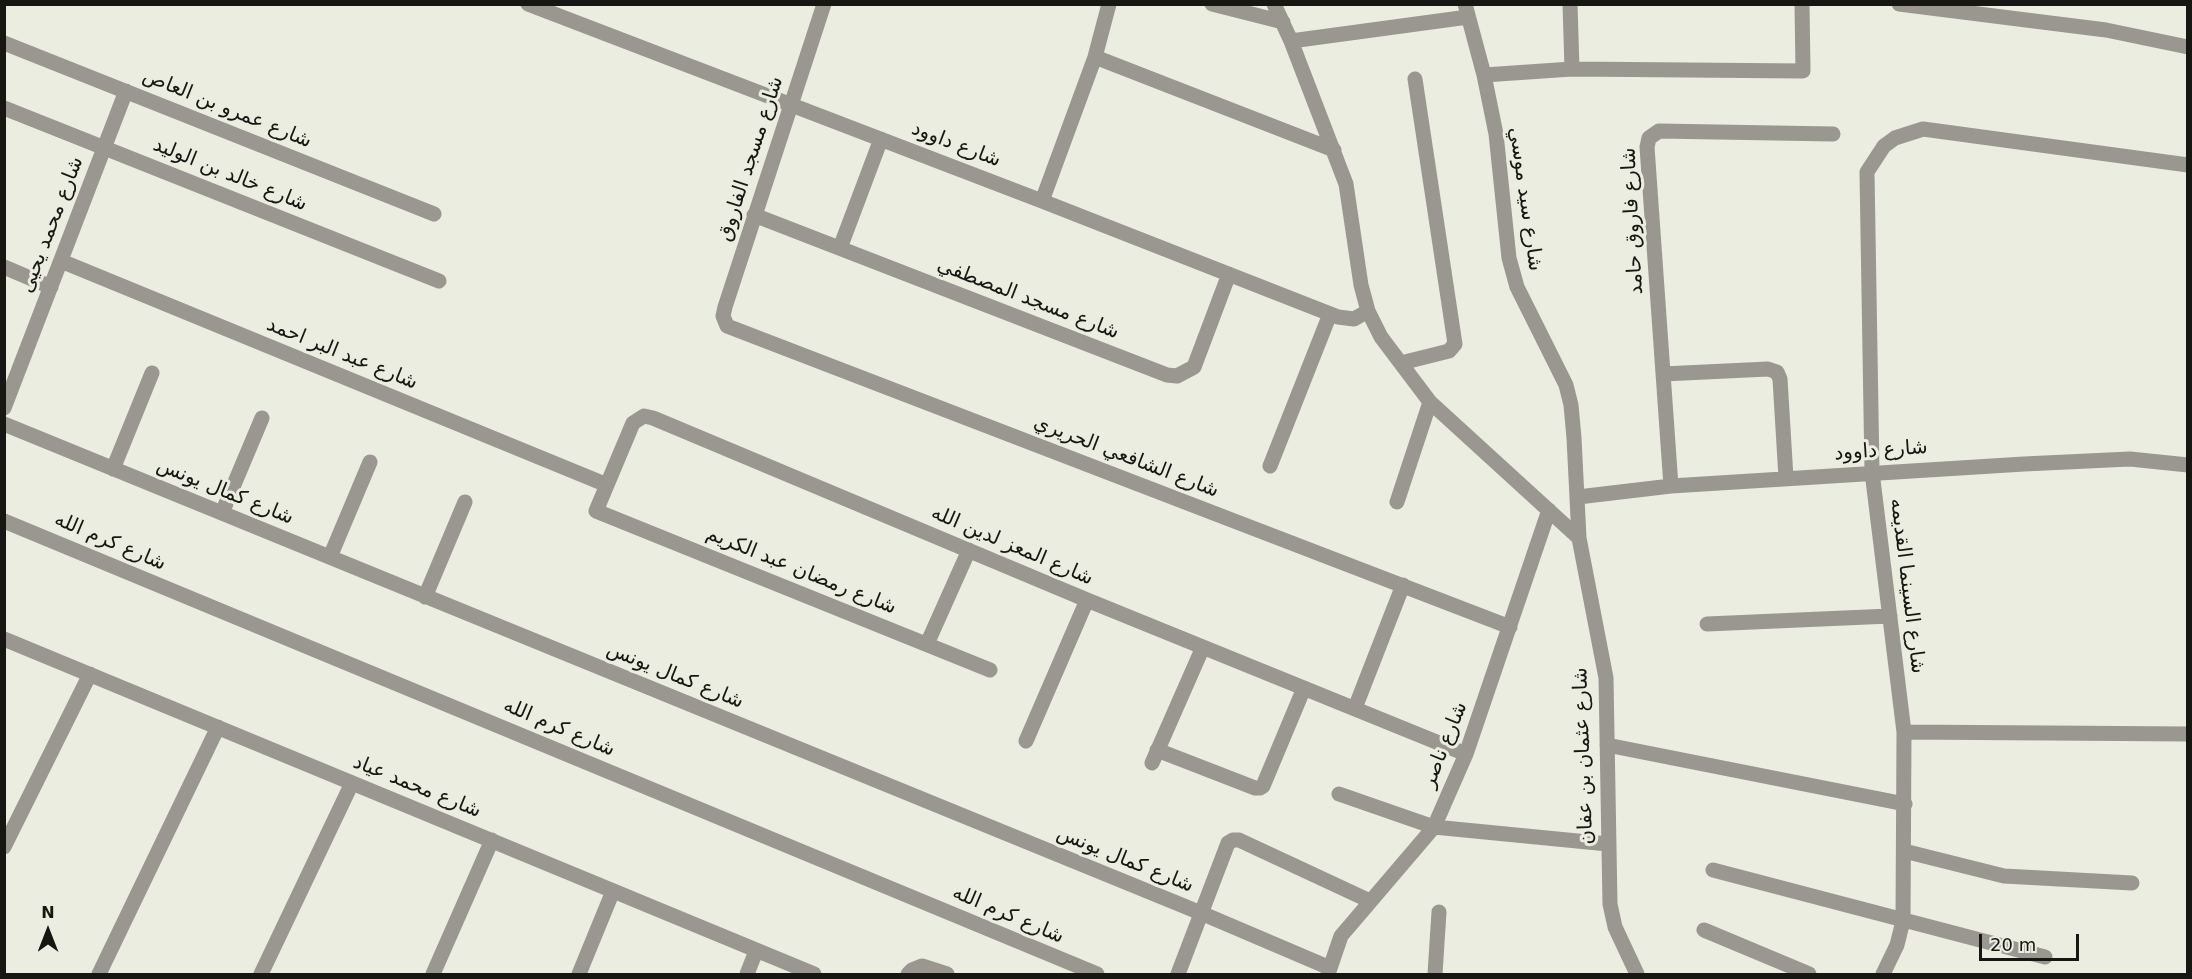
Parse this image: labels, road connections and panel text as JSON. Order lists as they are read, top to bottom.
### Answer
{
  "streets": {
    "street": [
      "شارع عمرو بن العاص",
      "شارع داوود",
      "شارع مسجد الفاروق",
      "شارع خالد بن الوليد",
      "شارع سيد موسي",
      "شارع فاروق حامد",
      "شارع محمد يحيى",
      "شارع مسجد المصطفي",
      "شارع عبد البر احمد",
      "شارع الشافعي الحريري",
      "شارع كمال يونس",
      "شارع كرم الله",
      "شارع المعز لدين الله",
      "شارع رمضان عبد الكريم",
      "شارع السينما القديمه",
      "شارع ناصر",
      "شارع عثمان بن عفان",
      "شارع محمد عياد"
    ]
  },
  "crossings": [
    ["شارع عمرو بن العاص", "شارع محمد يحيى"],
    ["شارع داوود", "شارع مسجد الفاروق"],
    ["شارع داوود", "شارع سيد موسي"],
    ["شارع داوود", "شارع فاروق حامد"],
    ["شارع داوود", "شارع مسجد المصطفي"],
    ["شارع داوود", "شارع السينما القديمه"],
    ["شارع داوود", "شارع عثمان بن عفان"],
    ["شارع مسجد الفاروق", "شارع مسجد المصطفي"],
    ["شارع مسجد الفاروق", "شارع الشافعي الحريري"],
    ["شارع خالد بن الوليد", "شارع محمد يحيى"],
    ["شارع سيد موسي", "شارع عثمان بن عفان"],
    ["شارع محمد يحيى", "شارع عبد البر احمد"],
    ["شارع عبد البر احمد", "شارع المعز لدين الله"],
    ["شارع الشافعي الحريري", "شارع ناصر"],
    ["شارع كمال يونس", "شارع ناصر"],
    ["شارع المعز لدين الله", "شارع رمضان عبد الكريم"],
    ["شارع المعز لدين الله", "شارع ناصر"]
  ],
  "scale_bar": "20 m",
  "north": "top"
}
